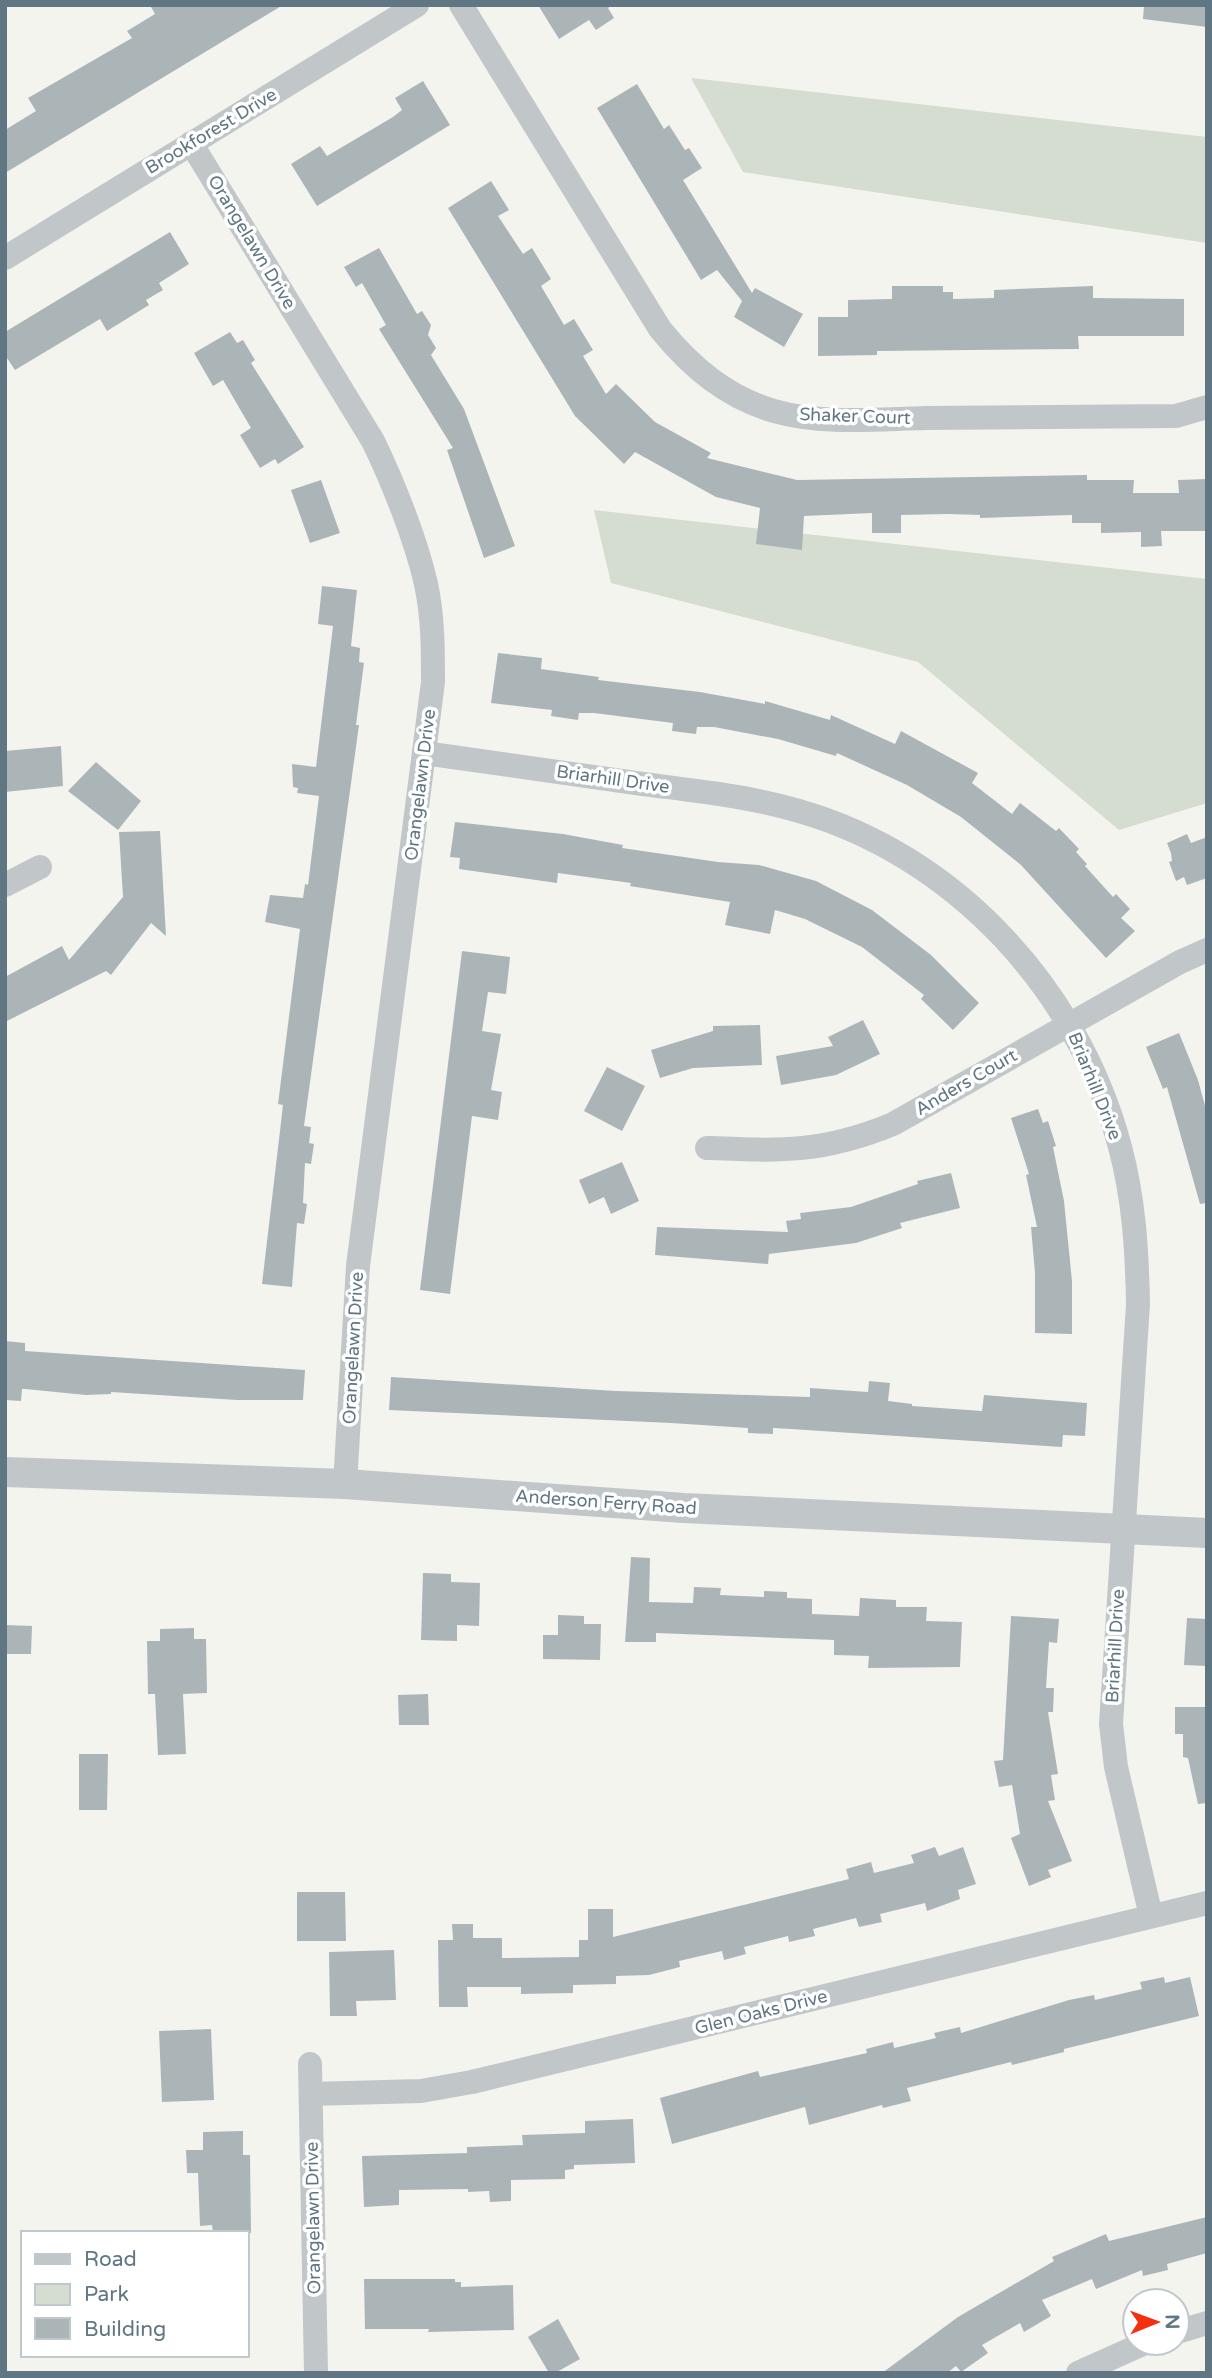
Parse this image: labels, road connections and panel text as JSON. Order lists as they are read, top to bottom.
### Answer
{
  "streets": {
    "street": [
      "Brookforest Drive",
      "Orangelawn Drive",
      "Shaker Court",
      "Briarhill Drive",
      "Anders Court",
      "Anderson Ferry Road",
      "Glen Oaks Drive"
    ]
  },
  "crossings": [
    ["Brookforest Drive", "Orangelawn Drive"],
    ["Orangelawn Drive", "Briarhill Drive"],
    ["Orangelawn Drive", "Anderson Ferry Road"],
    ["Orangelawn Drive", "Glen Oaks Drive"],
    ["Briarhill Drive", "Anders Court"],
    ["Briarhill Drive", "Anderson Ferry Road"],
    ["Briarhill Drive", "Glen Oaks Drive"]
  ],
  "legend": ["Road", "Park", "Building"],
  "north": "right"
}
